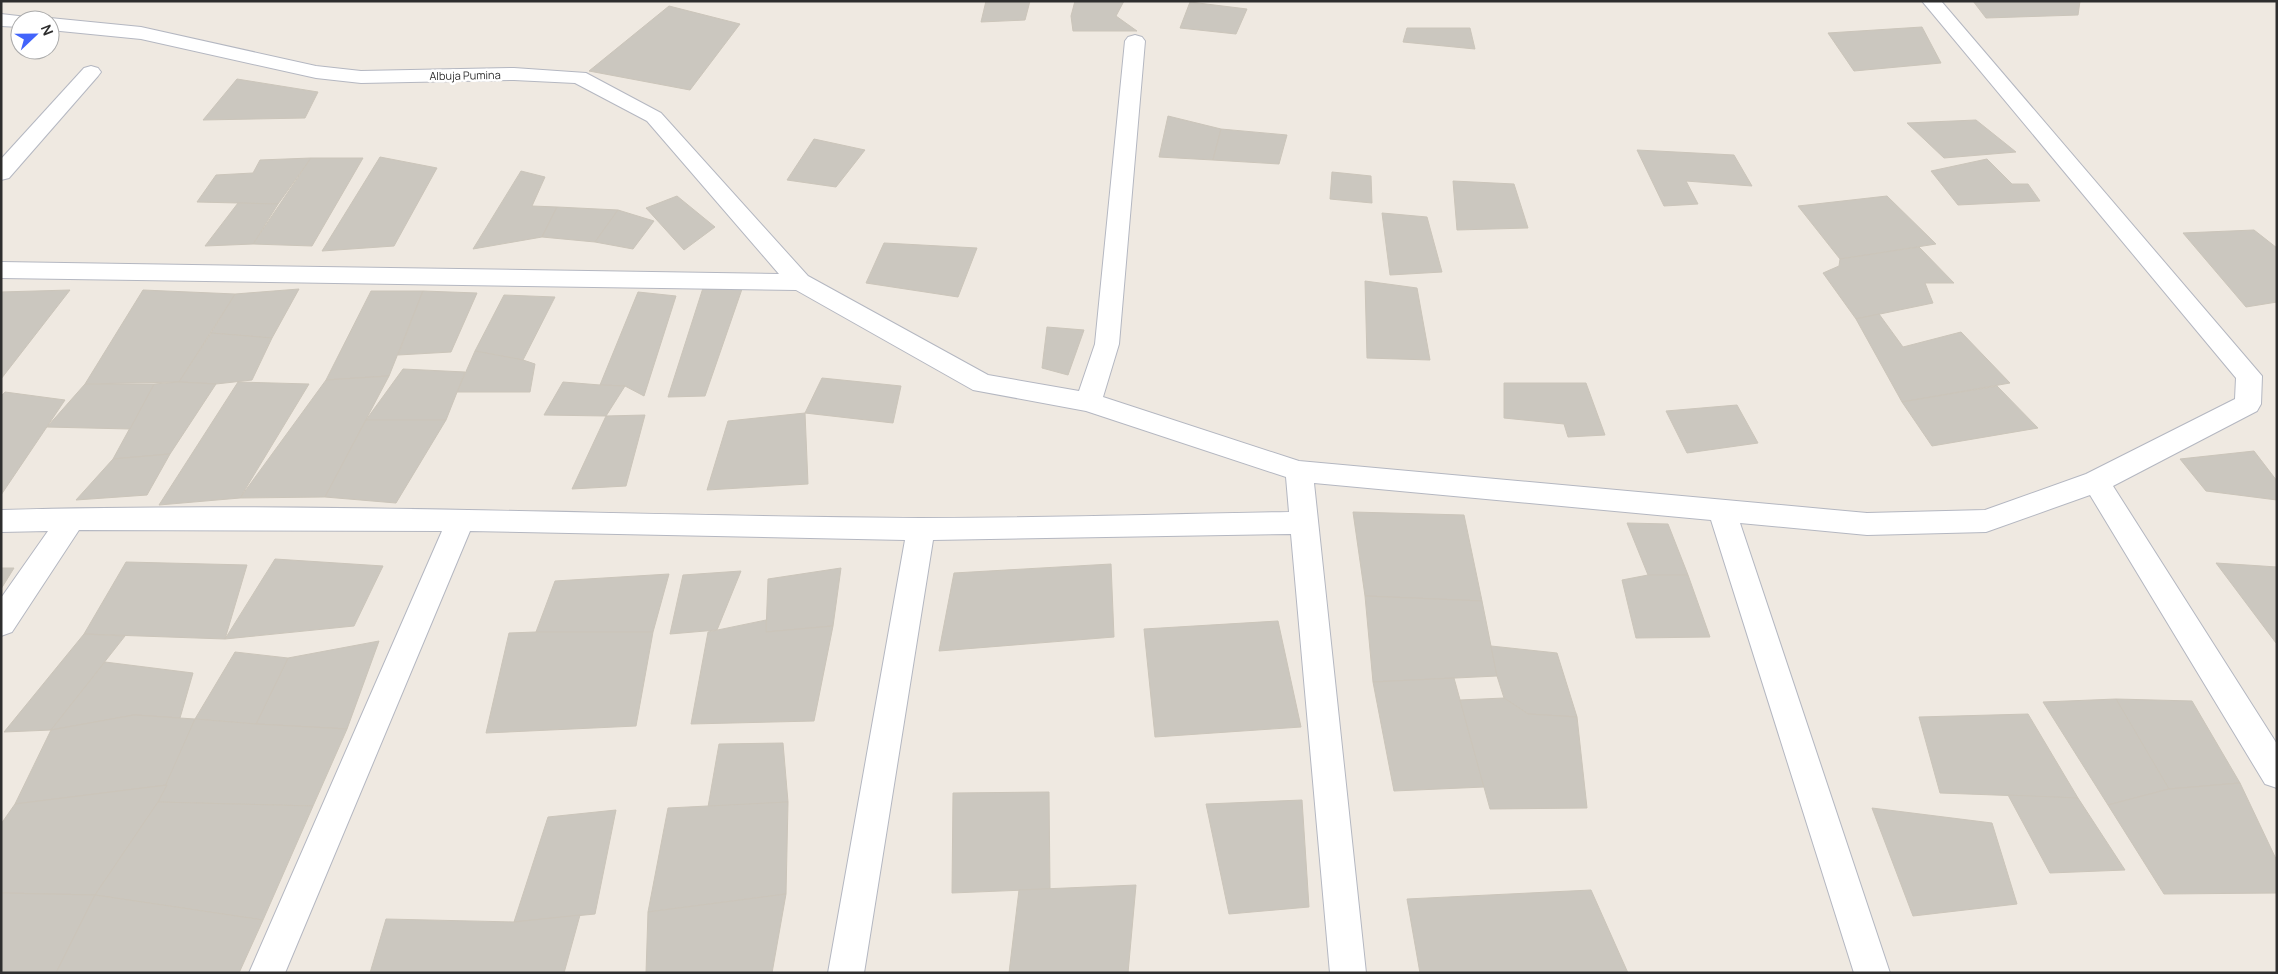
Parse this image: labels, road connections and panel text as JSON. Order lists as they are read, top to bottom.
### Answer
{
  "streets": {
    "street": ["Albuja Pumina"]
  },
  "north": "right"
}
